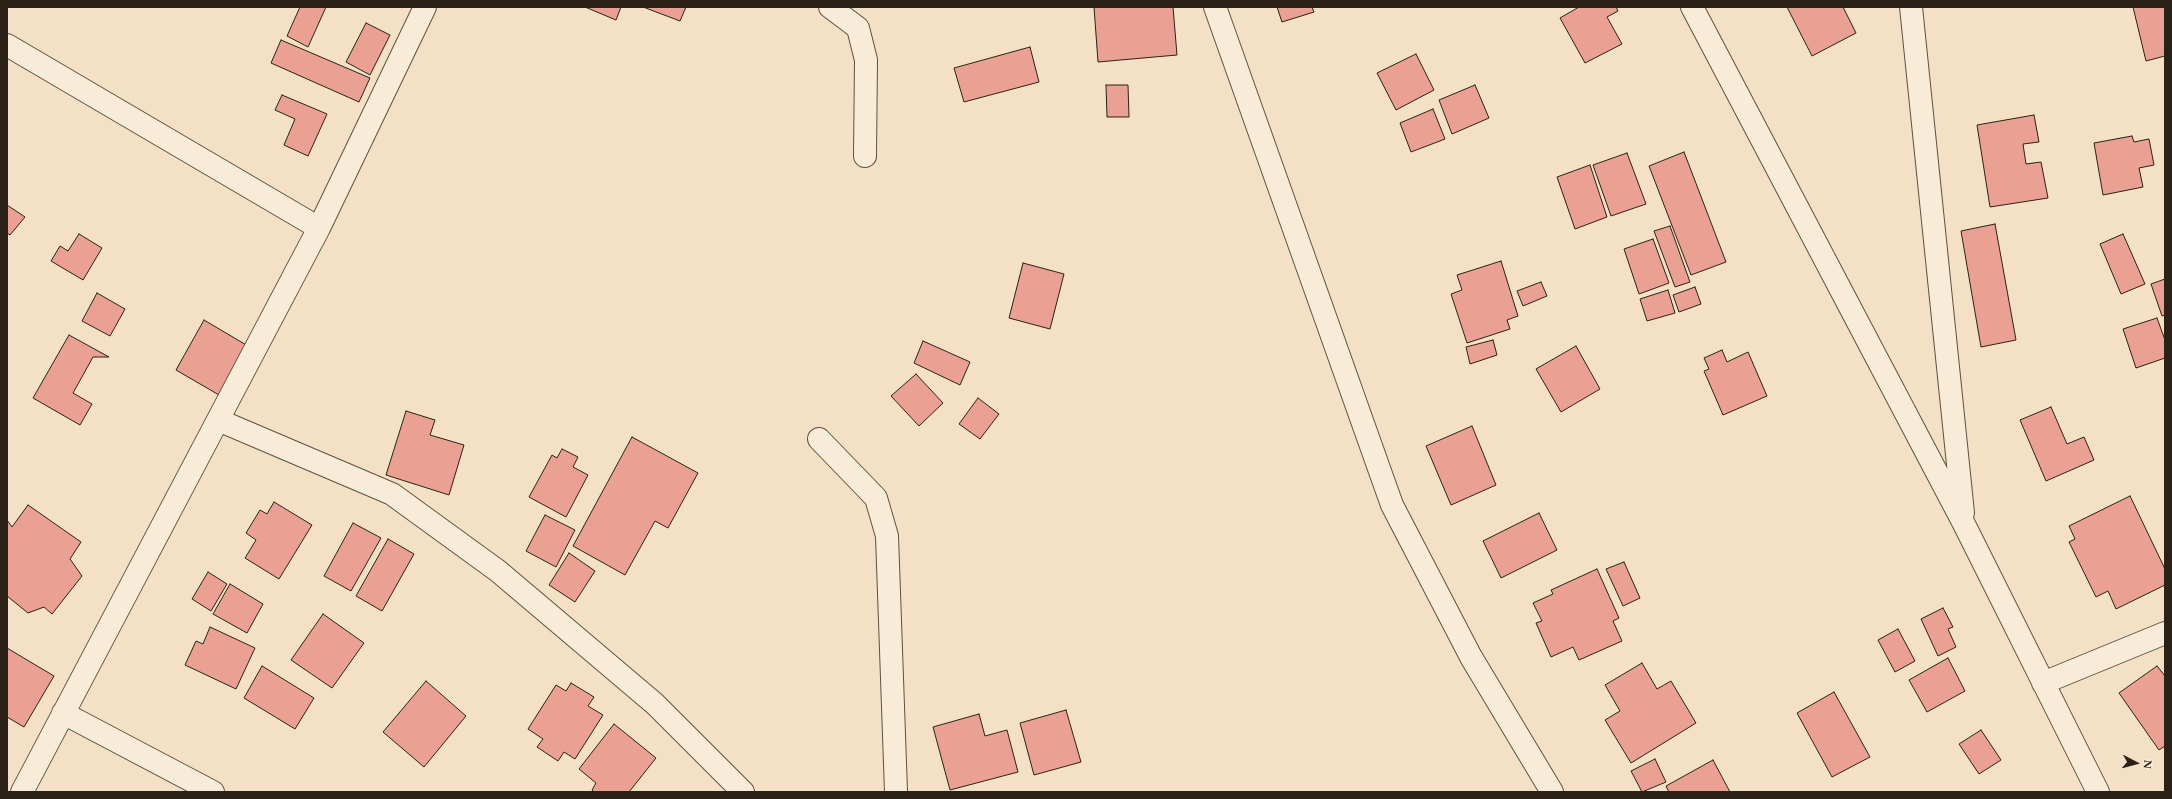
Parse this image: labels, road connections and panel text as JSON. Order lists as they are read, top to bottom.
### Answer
{
  "north": "right"
}
